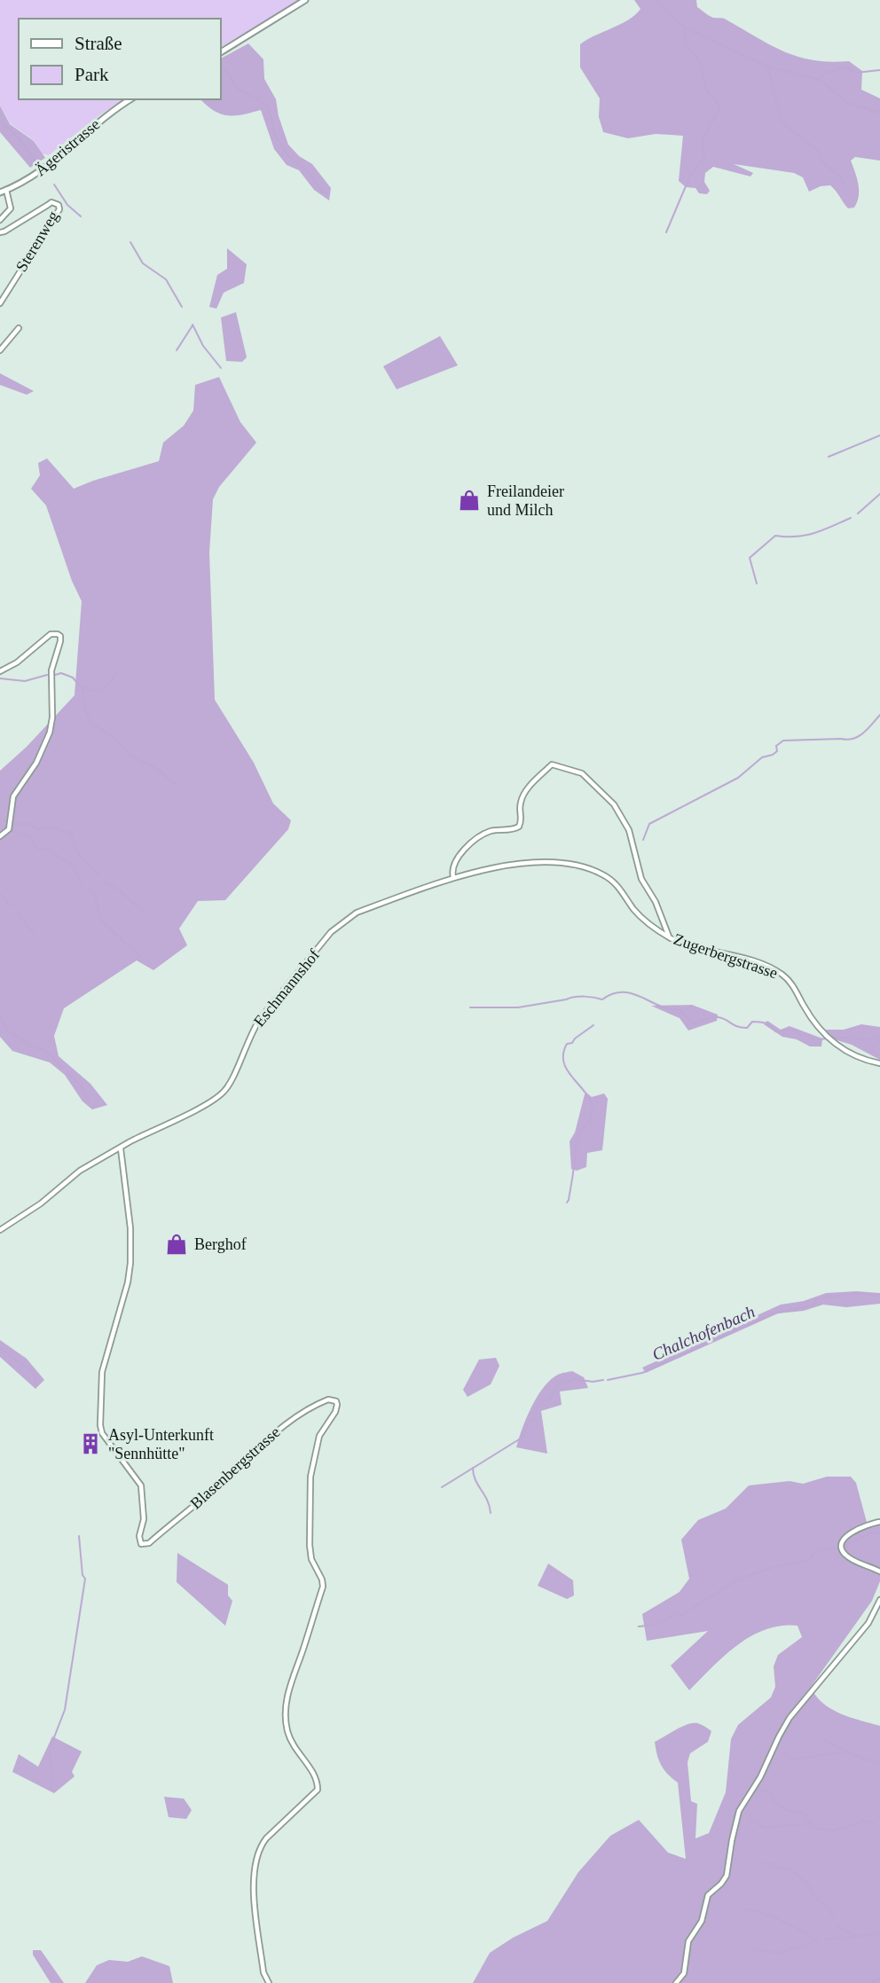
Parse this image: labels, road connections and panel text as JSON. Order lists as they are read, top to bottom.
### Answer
{
  "streets": {
    "main road": ["Ägeristrasse"],
    "street": [
      "Sterenweg",
      "Zugerbergstrasse",
      "Eschmannshof",
      "Blasenbergstrasse"
    ]
  },
  "crossings": [
    ["Zugerbergstrasse", "Eschmannshof"],
    ["Eschmannshof", "Blasenbergstrasse"]
  ],
  "water": ["Chalchofenbach"],
  "places": {
    "shop": ["Freilandeier und Milch", "Berghof"],
    "building": ["Asyl-Unterkunft \"Sennhütte\""]
  },
  "legend": ["Straße", "Park"]
}
